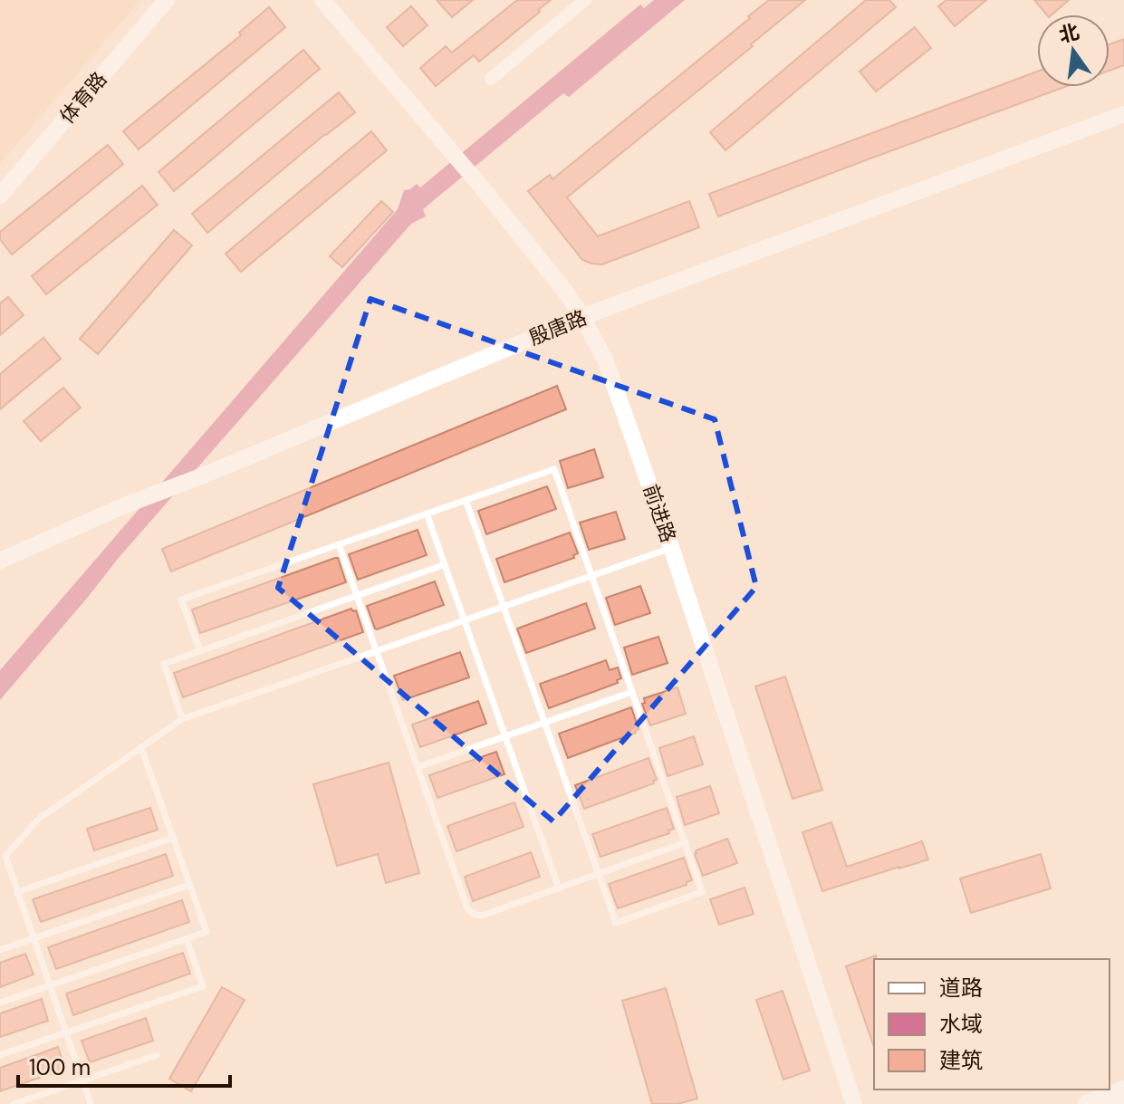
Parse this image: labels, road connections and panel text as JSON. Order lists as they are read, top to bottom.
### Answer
{
  "streets": {
    "street": ["体育路", "殷唐路", "前进路"]
  },
  "crossings": [
    ["殷唐路", "前进路"]
  ],
  "legend": ["道路", "水域", "建筑"],
  "scale_bar": "100 m",
  "north": "top"
}
